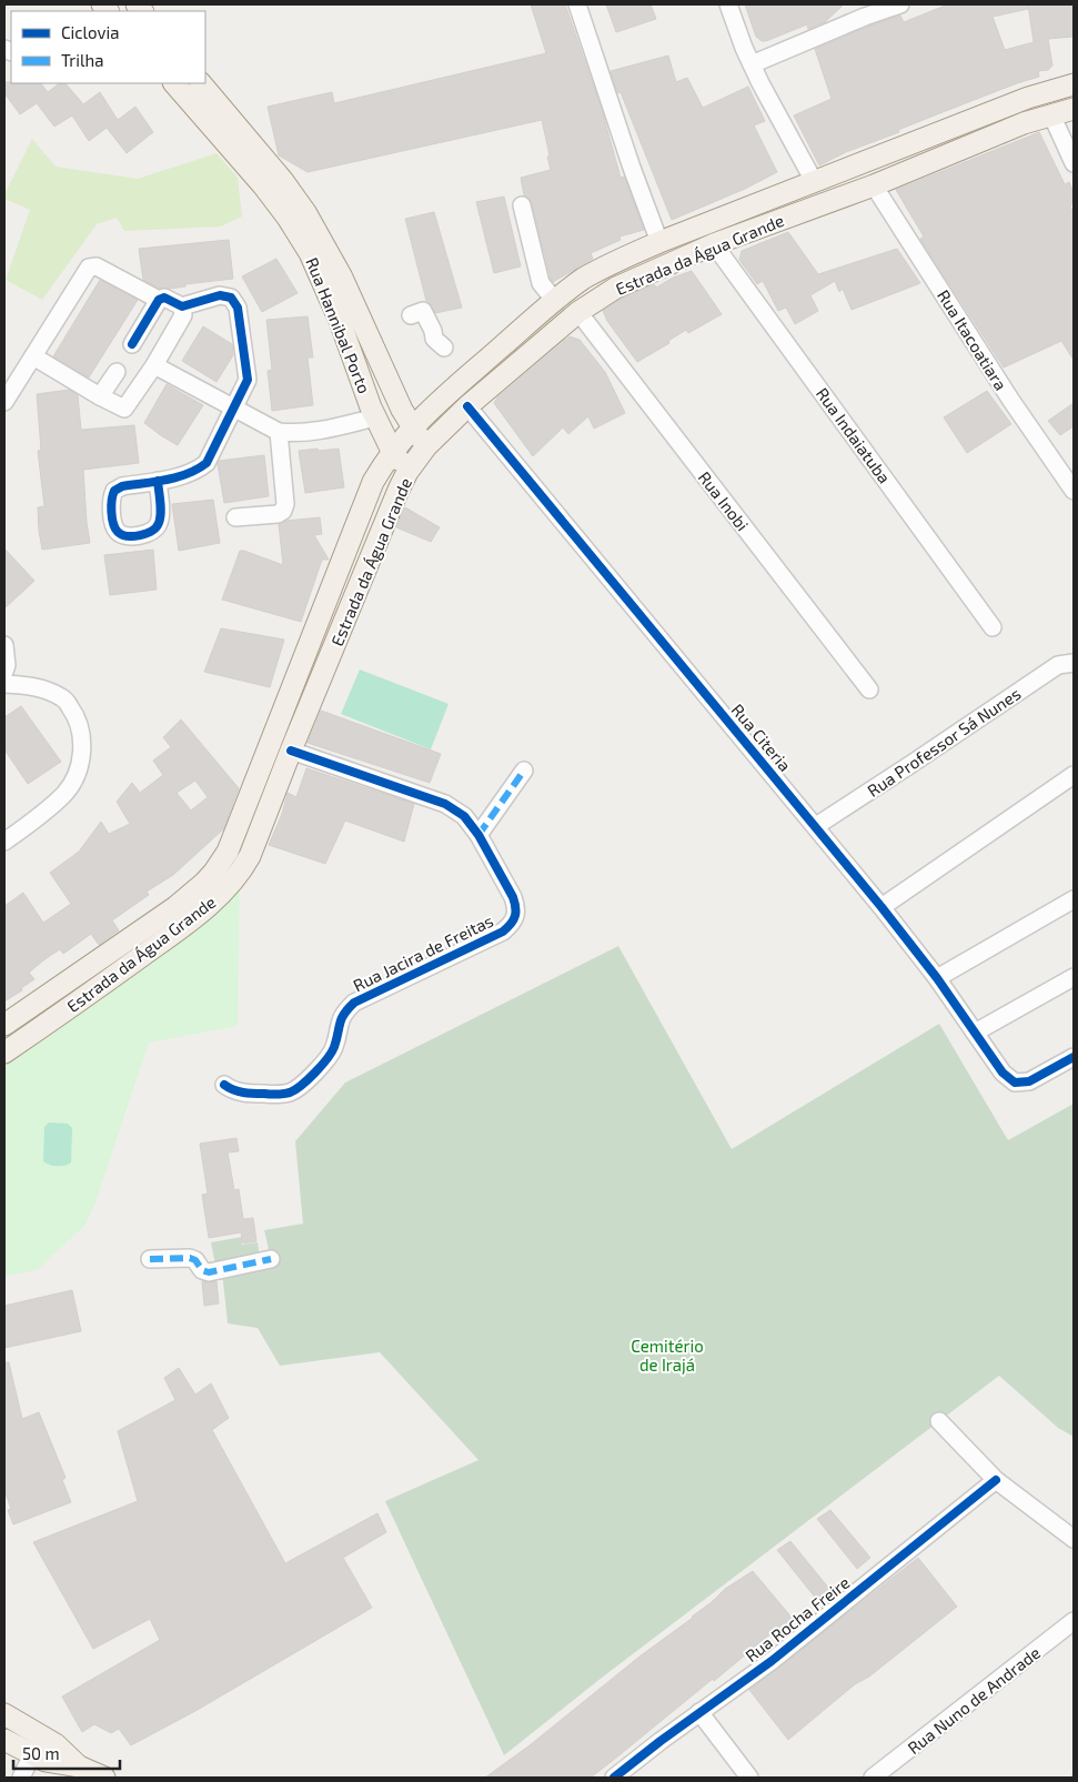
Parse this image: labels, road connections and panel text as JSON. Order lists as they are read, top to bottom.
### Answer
{
  "streets": {
    "main road": ["Estrada da Água Grande", "Rua Hannibal Porto"],
    "street": [
      "Rua Itacoatiara",
      "Rua Indaiatuba",
      "Rua Inobi",
      "Rua Citeria",
      "Rua Professor Sá Nunes",
      "Rua Jacira de Freitas",
      "Rua Rocha Freire",
      "Rua Nuno de Andrade"
    ]
  },
  "crossings": [
    ["Estrada da Água Grande", "Rua Hannibal Porto"],
    ["Estrada da Água Grande", "Rua Itacoatiara"],
    ["Estrada da Água Grande", "Rua Indaiatuba"],
    ["Estrada da Água Grande", "Rua Inobi"],
    ["Estrada da Água Grande", "Rua Citeria"],
    ["Rua Citeria", "Rua Professor Sá Nunes"]
  ],
  "parks": ["Cemitério de Irajá"],
  "legend": ["Ciclovia", "Trilha"],
  "scale_bar": "50 m"
}
